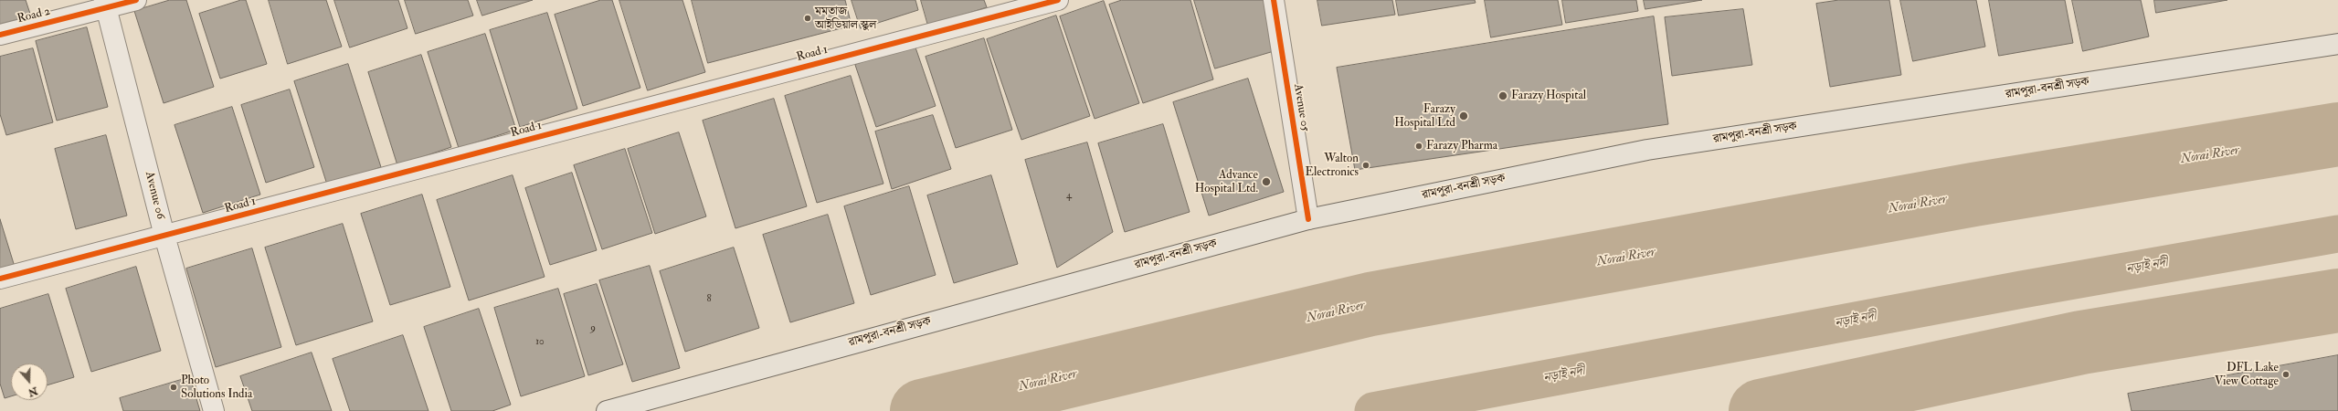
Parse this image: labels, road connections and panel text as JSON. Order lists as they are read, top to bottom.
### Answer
{
  "streets": {
    "main road": ["রামপুরা-বনশ্রী সড়ক"],
    "street": [
      "Road 2",
      "Road 1",
      "Avenue 05",
      "Avenue 06"
    ]
  },
  "crossings": [
    ["Road 2", "Avenue 06"],
    ["Road 1", "Avenue 06"],
    ["রামপুরা-বনশ্রী সড়ক", "Avenue 05"]
  ],
  "water": ["Norai River", "নড়াই নদী"],
  "places": [
    "মমতাজ আইডিয়াল স্কুল",
    "Farazy Hospital",
    "Farazy Hospital Ltd",
    "Farazy Pharma",
    "Walton Electronics",
    "Advance Hospital Ltd.",
    "DFL Lake View Cottage",
    "Photo Solutions India"
  ],
  "house_numbers": [
    "4",
    "8",
    "9",
    "10"
  ],
  "north": "bottom"
}
